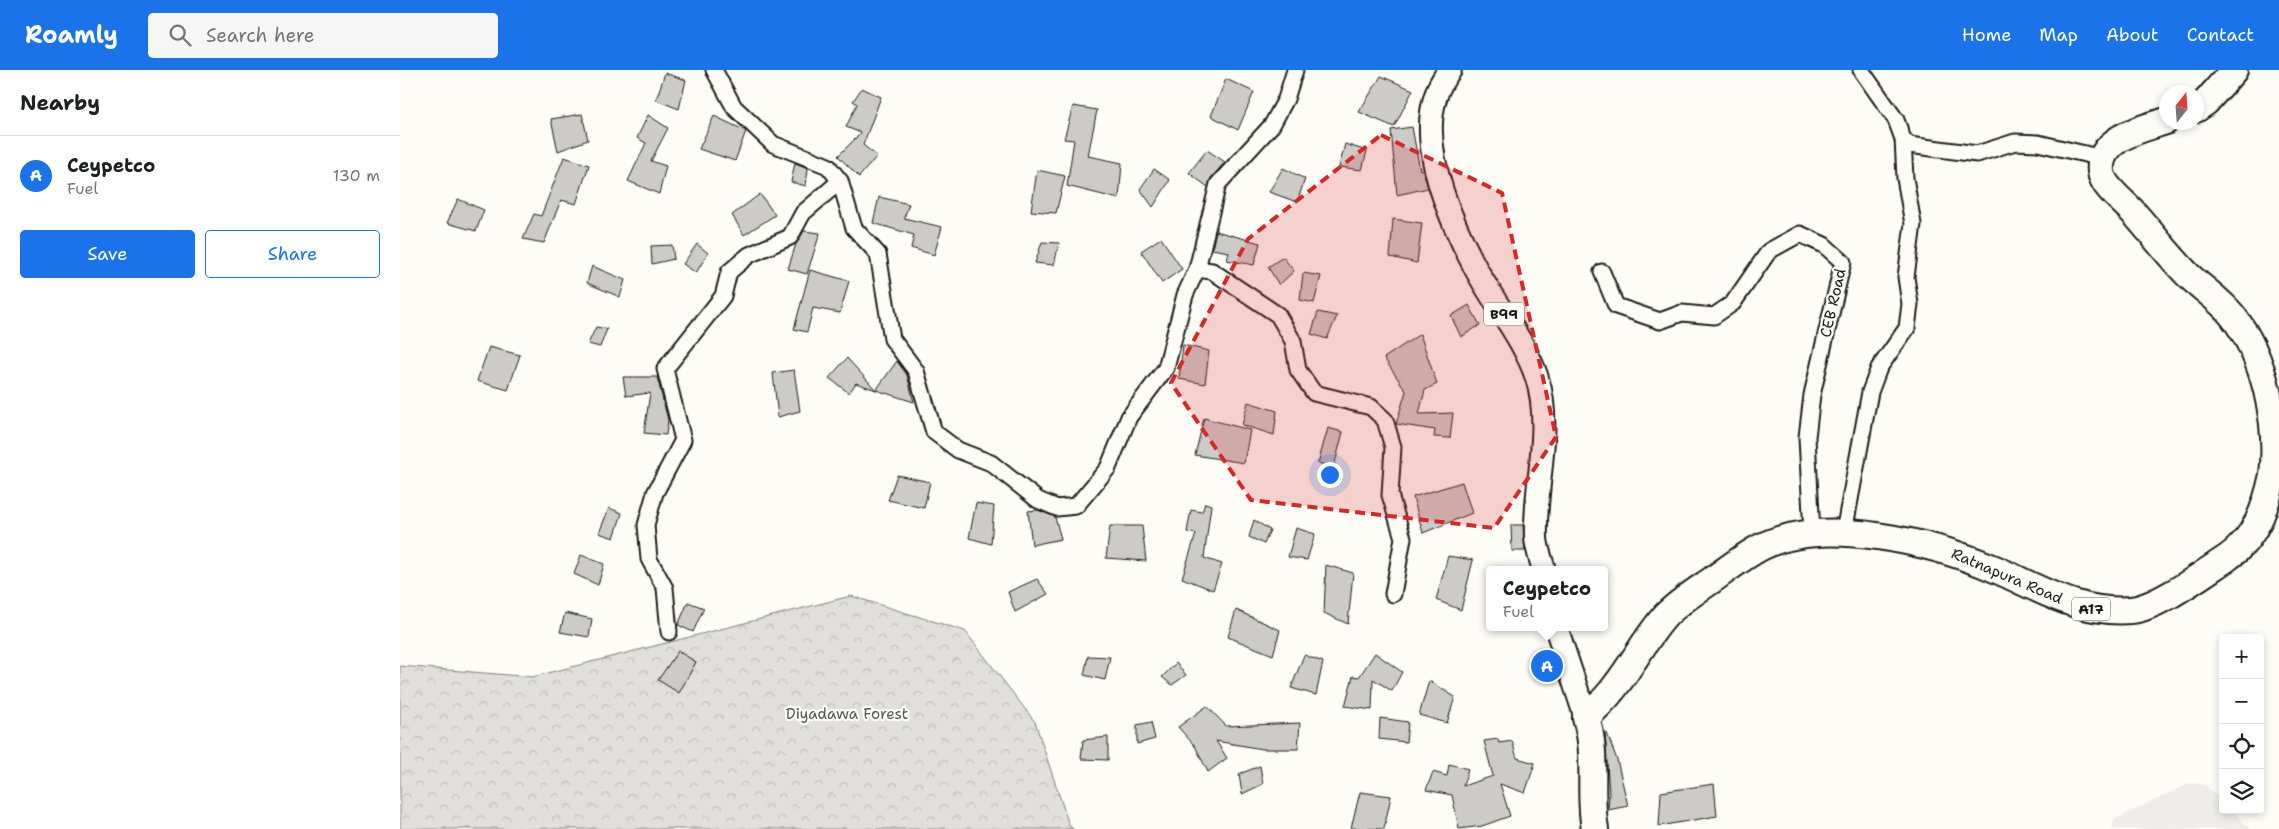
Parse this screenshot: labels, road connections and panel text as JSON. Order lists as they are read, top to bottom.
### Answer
{
  "streets": {
    "highway": ["Ratnapura Road", "A17"],
    "main road": ["B99"],
    "street": ["CEB Road"]
  },
  "crossings": [
    ["CEB Road", "Ratnapura Road"]
  ],
  "parks": ["Diyadawa Forest"],
  "north": "top",
  "page": {
    "header": "Roamly",
    "search": "Search here",
    "nav": [
      "Home",
      "Map",
      "About",
      "Contact"
    ],
    "heading": "Nearby",
    "list": [
      {
        "mark": "A",
        "name": "Ceypetco",
        "note": "Fuel",
        "value": "130 m"
      }
    ],
    "buttons": ["Save", "Share"],
    "popup": ["Ceypetco", "Fuel"],
    "map_buttons": ["+", "−"],
    "pins": "A"
  }
}
